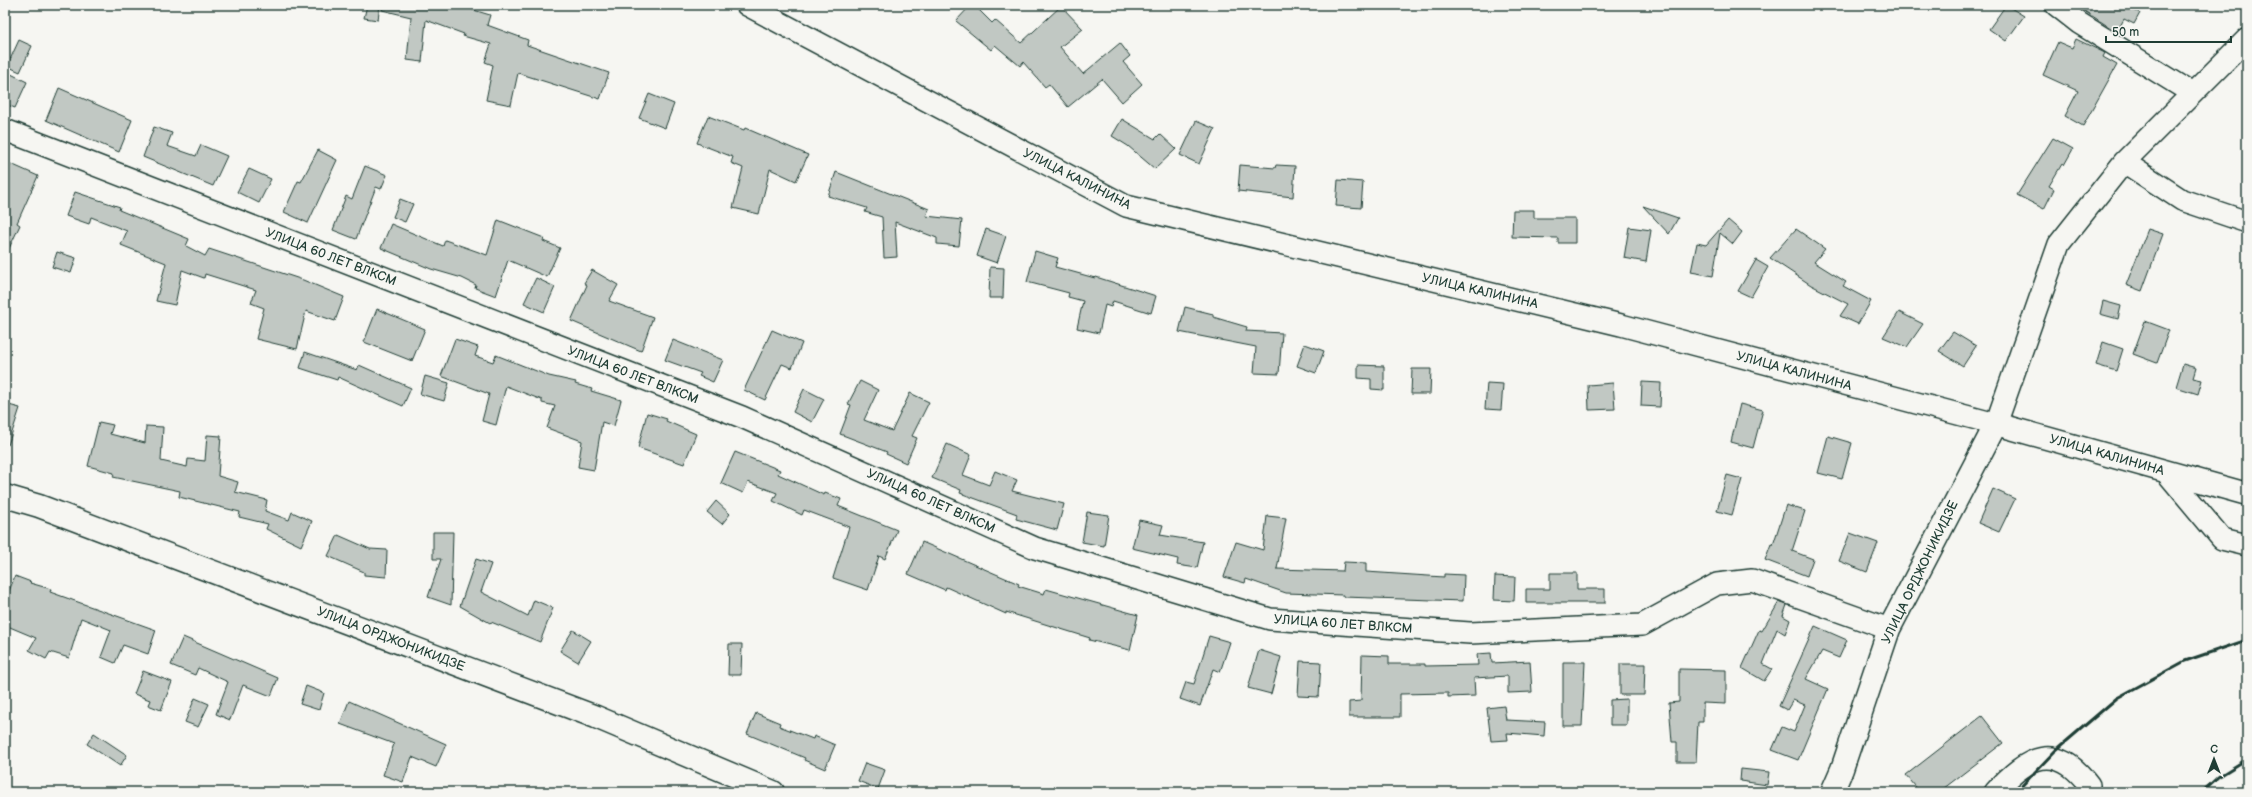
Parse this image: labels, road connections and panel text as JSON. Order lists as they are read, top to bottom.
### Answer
{
  "streets": {
    "main road": ["УЛИЦА КАЛИНИНА", "УЛИЦА ОРДЖОНИКИДЗЕ"],
    "street": ["УЛИЦА 60 ЛЕТ ВЛКСМ"]
  },
  "crossings": [
    ["УЛИЦА КАЛИНИНА", "УЛИЦА ОРДЖОНИКИДЗЕ"],
    ["УЛИЦА 60 ЛЕТ ВЛКСМ", "УЛИЦА ОРДЖОНИКИДЗЕ"]
  ],
  "scale_bar": "50 m",
  "north": "top"
}
